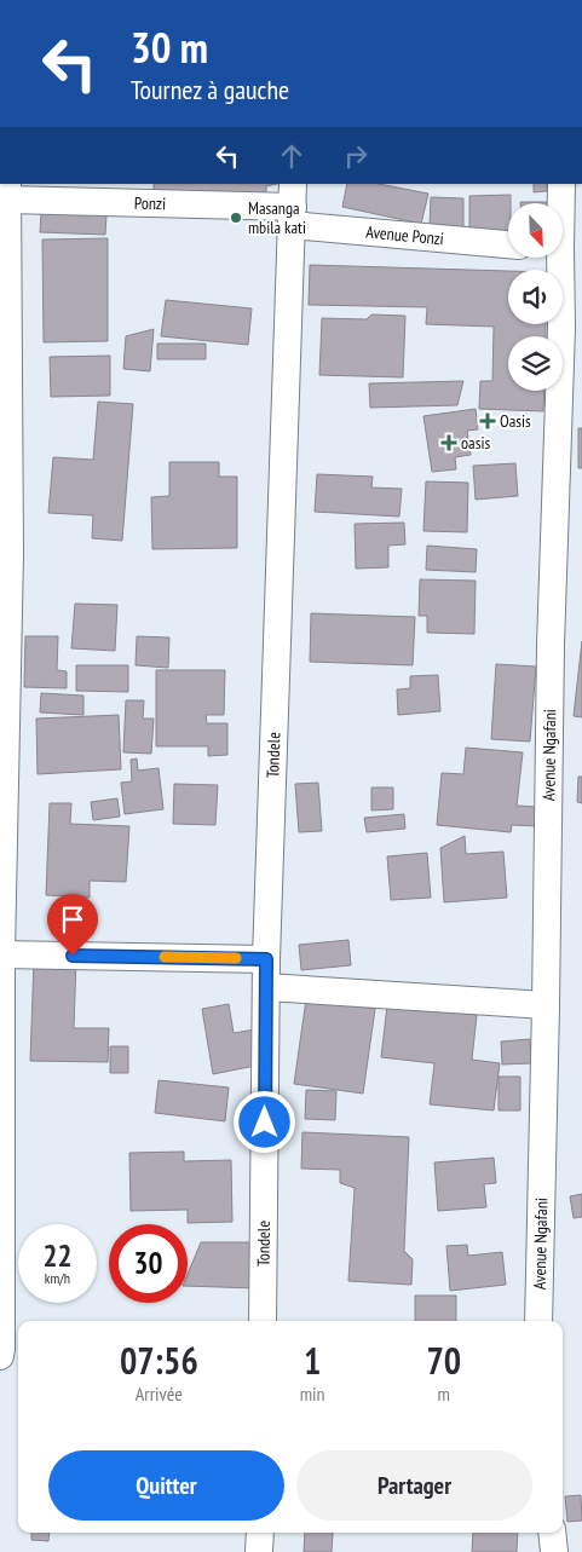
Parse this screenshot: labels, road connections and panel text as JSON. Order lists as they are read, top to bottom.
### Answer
{
  "streets": {
    "street": [
      "Ponzi",
      "Avenue Ponzi",
      "Tondele",
      "Avenue Ngafani"
    ]
  },
  "crossings": [
    ["Ponzi", "Avenue Ponzi"],
    ["Ponzi", "Tondele"],
    ["Avenue Ponzi", "Tondele"]
  ],
  "places": {
    "other": ["Masanga mbila kati"],
    "health": ["Oasis", "oasis"]
  },
  "north": "bottom right",
  "page": {
    "turn": ["30 m", "Tournez à gauche"],
    "speed": "22 km/h",
    "limit": "30",
    "eta": [
      "07:56",
      "Arrivée",
      "1",
      "min",
      "70",
      "m"
    ],
    "buttons": ["Quitter", "Partager"]
  }
}
